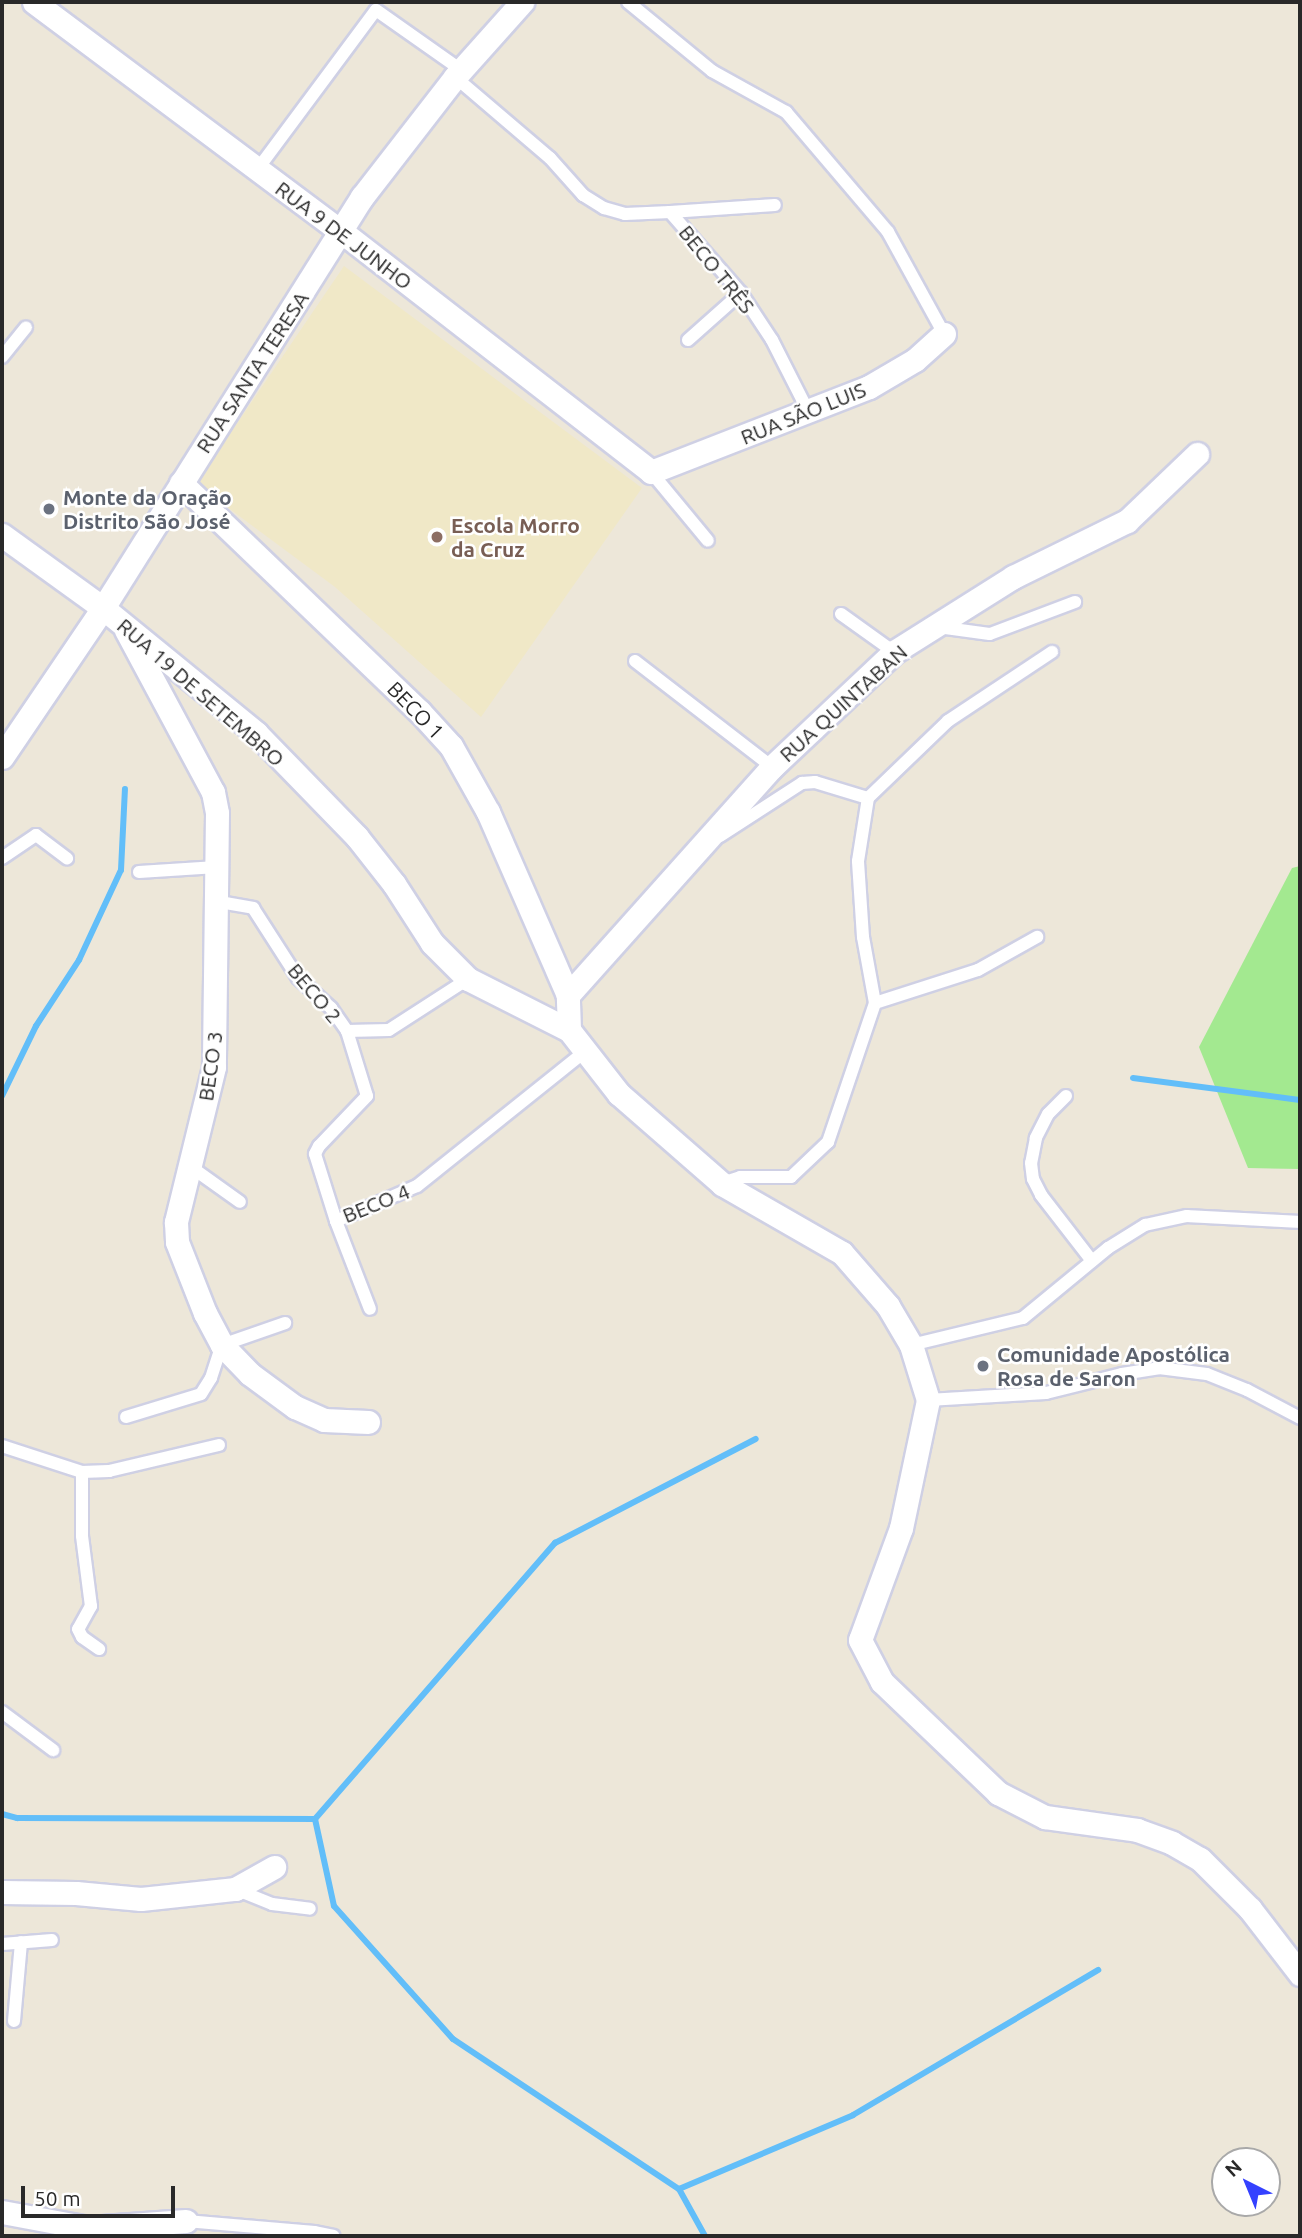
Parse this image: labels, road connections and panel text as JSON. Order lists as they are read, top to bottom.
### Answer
{
  "streets": {
    "street": [
      "RUA 9 DE JUNHO",
      "RUA SANTA TERESA",
      "RUA SÃO LUIS",
      "RUA 19 DE SETEMBRO",
      "RUA QUINTABAN",
      "BECO 1",
      "BECO 3"
    ],
    "lane": ["BECO TRÊS", "BECO 2", "BECO 4"]
  },
  "crossings": [
    ["RUA 9 DE JUNHO", "BECO TRÊS"],
    ["RUA 9 DE JUNHO", "RUA SANTA TERESA"],
    ["RUA 9 DE JUNHO", "RUA SÃO LUIS"],
    ["BECO TRÊS", "RUA SANTA TERESA"],
    ["BECO TRÊS", "RUA SÃO LUIS"],
    ["RUA SANTA TERESA", "RUA 19 DE SETEMBRO"],
    ["RUA SANTA TERESA", "BECO 1"],
    ["RUA 19 DE SETEMBRO", "BECO 2"],
    ["RUA 19 DE SETEMBRO", "BECO 3"],
    ["RUA QUINTABAN", "BECO 1"],
    ["BECO 2", "BECO 3"],
    ["BECO 2", "BECO 4"]
  ],
  "places": ["Monte da Oração Distrito São José", "Escola Morro da Cruz", "Comunidade Apostólica Rosa de Saron"],
  "scale_bar": "50 m",
  "north": "top left"
}
